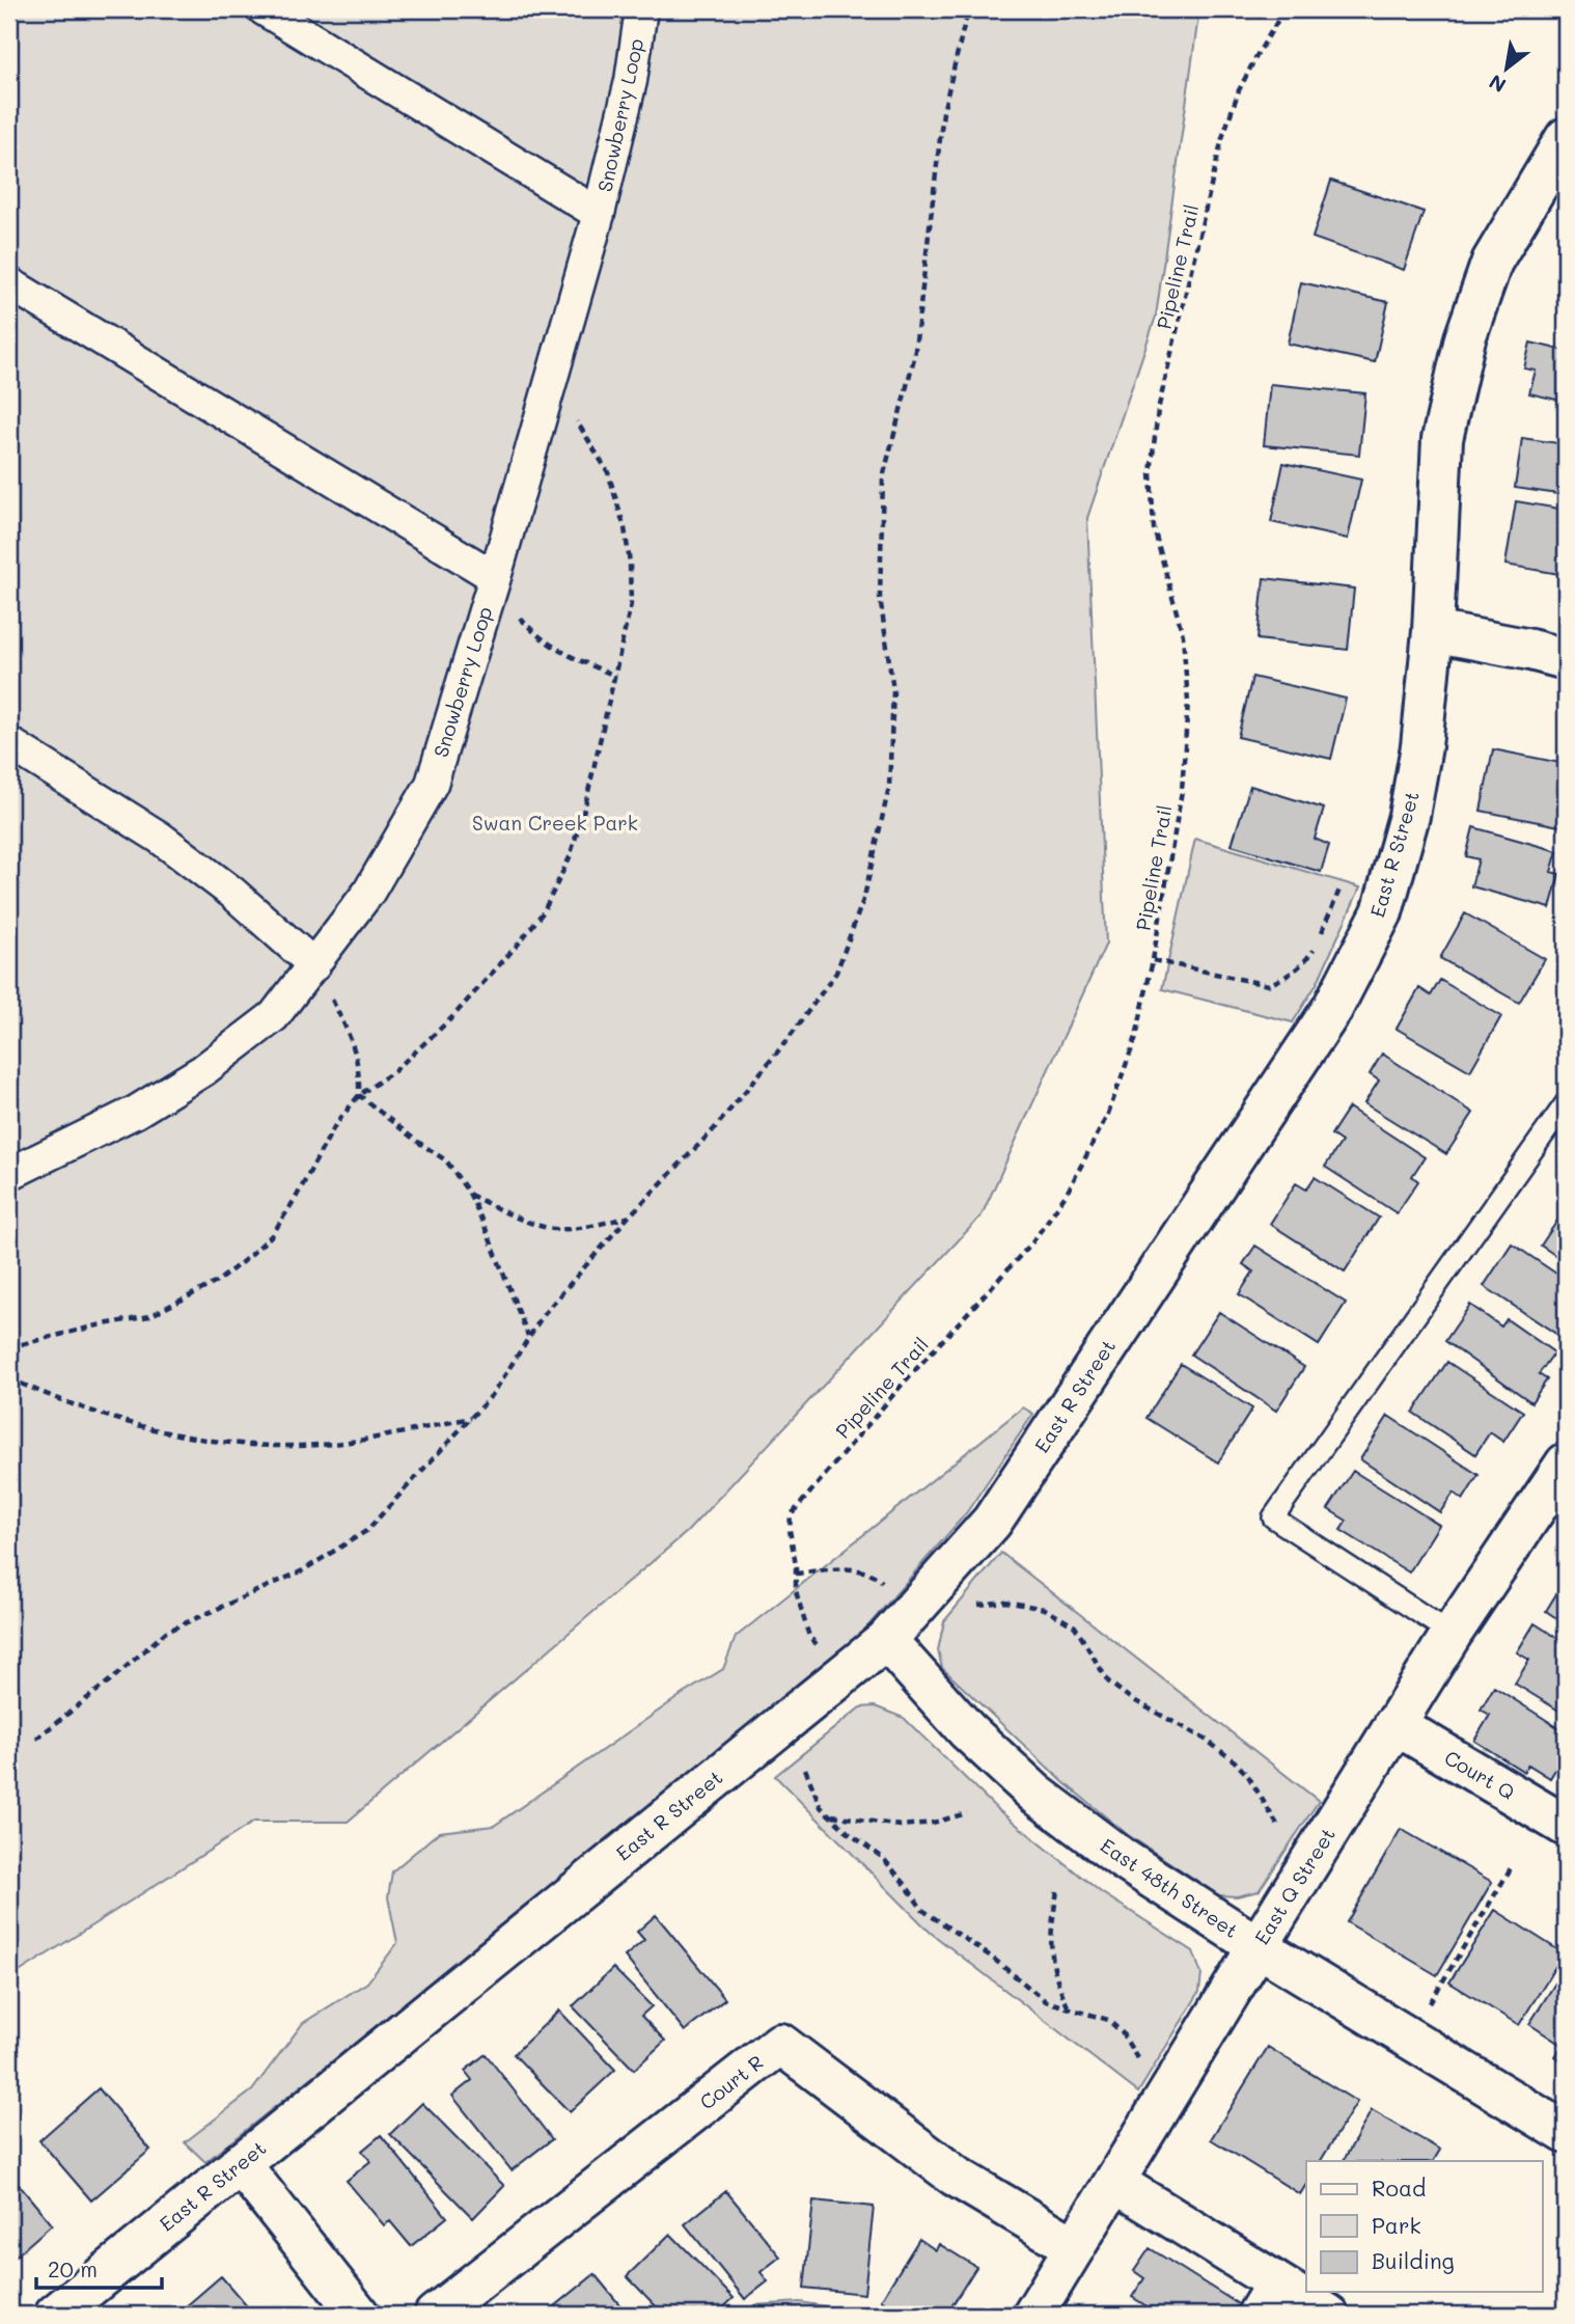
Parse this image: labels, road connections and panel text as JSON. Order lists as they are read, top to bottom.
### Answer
{
  "streets": {
    "street": [
      "Snowberry Loop",
      "East R Street",
      "Court Q",
      "East Q Street",
      "East 48th Street",
      "Court R"
    ],
    "path": ["Pipeline Trail"]
  },
  "crossings": [
    ["East R Street", "East 48th Street"],
    ["Court Q", "East Q Street"],
    ["East Q Street", "East 48th Street"],
    ["East Q Street", "Court R"]
  ],
  "parks": ["Swan Creek Park"],
  "legend": ["Road", "Park", "Building"],
  "scale_bar": "20 m",
  "north": "bottom left"
}
